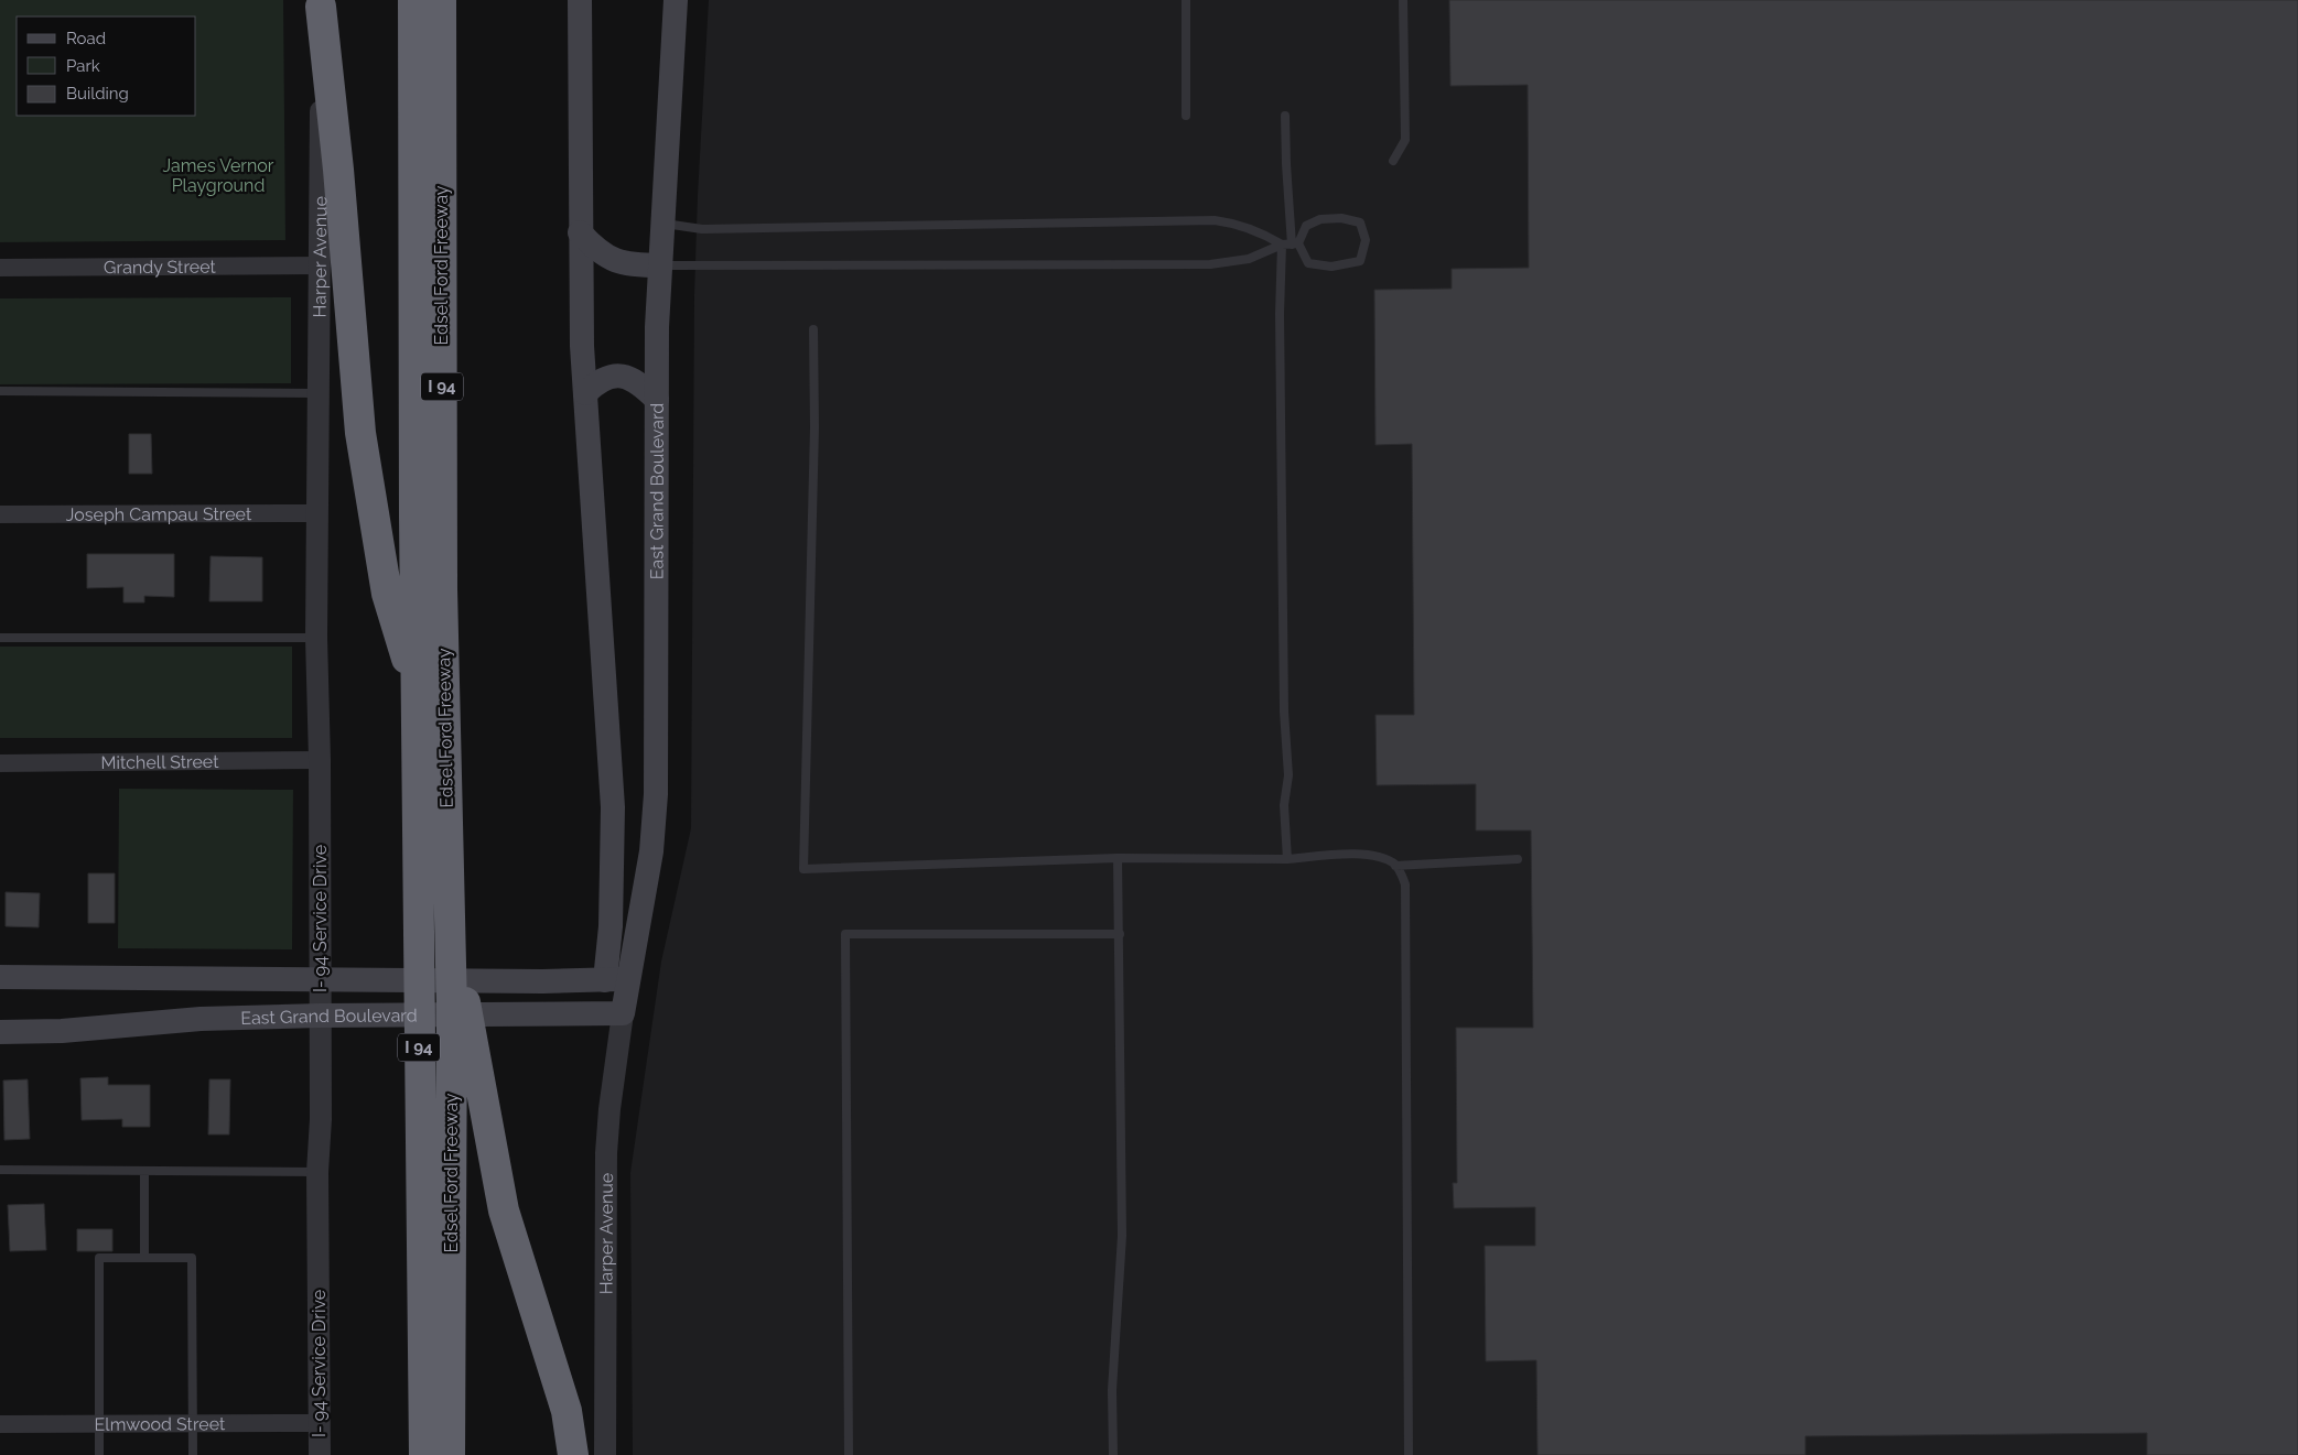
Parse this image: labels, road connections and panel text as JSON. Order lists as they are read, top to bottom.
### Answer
{
  "streets": {
    "highway": ["Edsel Ford Freeway", "I 94"],
    "main road": ["East Grand Boulevard"],
    "street": [
      "Harper Avenue",
      "Grandy Street",
      "Joseph Campau Street",
      "Mitchell Street",
      "I- 94 Service Drive",
      "Elmwood Street"
    ]
  },
  "crossings": [
    ["Harper Avenue", "Grandy Street"],
    ["Harper Avenue", "East Grand Boulevard"],
    ["Harper Avenue", "Joseph Campau Street"],
    ["Harper Avenue", "I- 94 Service Drive"],
    ["East Grand Boulevard", "I- 94 Service Drive"],
    ["Joseph Campau Street", "I- 94 Service Drive"],
    ["Mitchell Street", "I- 94 Service Drive"],
    ["I- 94 Service Drive", "Elmwood Street"]
  ],
  "parks": ["James Vernor Playground"],
  "legend": ["Road", "Park", "Building"]
}
